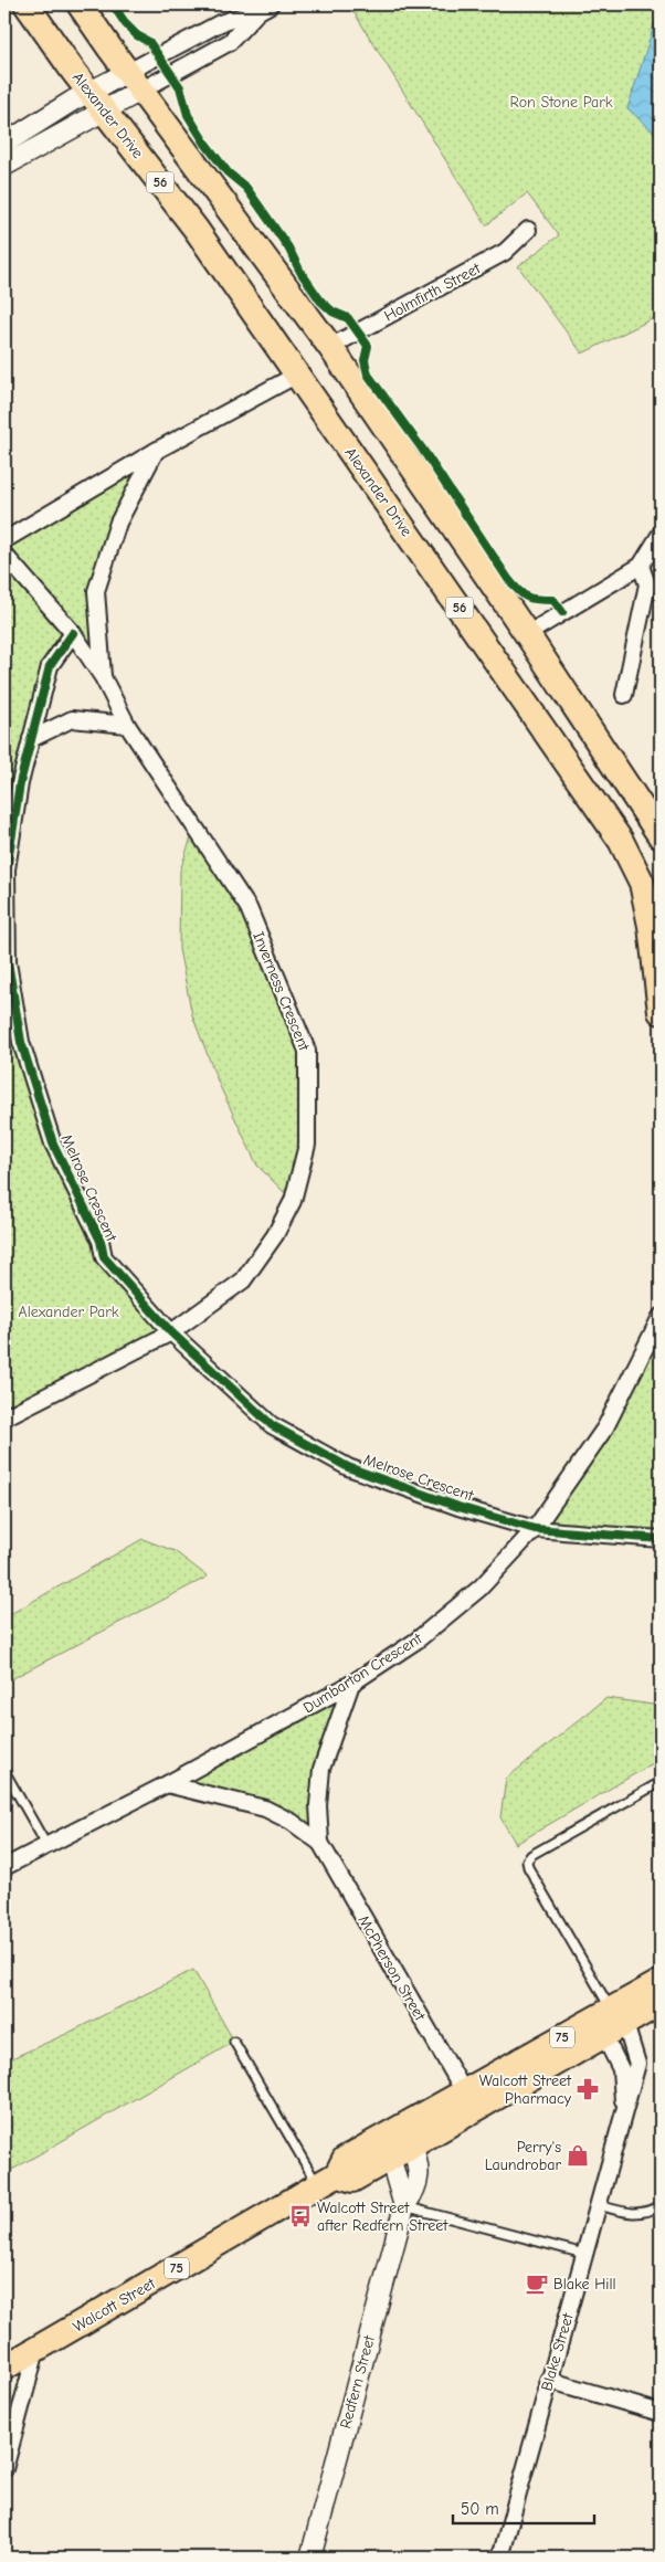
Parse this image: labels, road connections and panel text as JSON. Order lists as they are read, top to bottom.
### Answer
{
  "streets": {
    "main road": [
      "Alexander Drive",
      "56",
      "75",
      "Walcott Street"
    ],
    "street": [
      "Holmfirth Street",
      "Inverness Crescent",
      "Melrose Crescent",
      "Dumbarton Crescent",
      "McPherson Street",
      "Blake Street",
      "Redfern Street"
    ]
  },
  "crossings": [
    ["Inverness Crescent", "Melrose Crescent"],
    ["Melrose Crescent", "Dumbarton Crescent"],
    ["Dumbarton Crescent", "McPherson Street"],
    ["McPherson Street", "75"],
    ["75", "Walcott Street"],
    ["75", "Blake Street"],
    ["75", "Redfern Street"]
  ],
  "parks": ["Ron Stone Park", "Alexander Park"],
  "places": {
    "pharmacy": ["Walcott Street Pharmacy"],
    "shop": ["Perry's Laundrobar"],
    "bus stop": ["Walcott Street after Redfern Street"],
    "cafe": ["Blake Hill"]
  },
  "scale_bar": "50 m"
}
